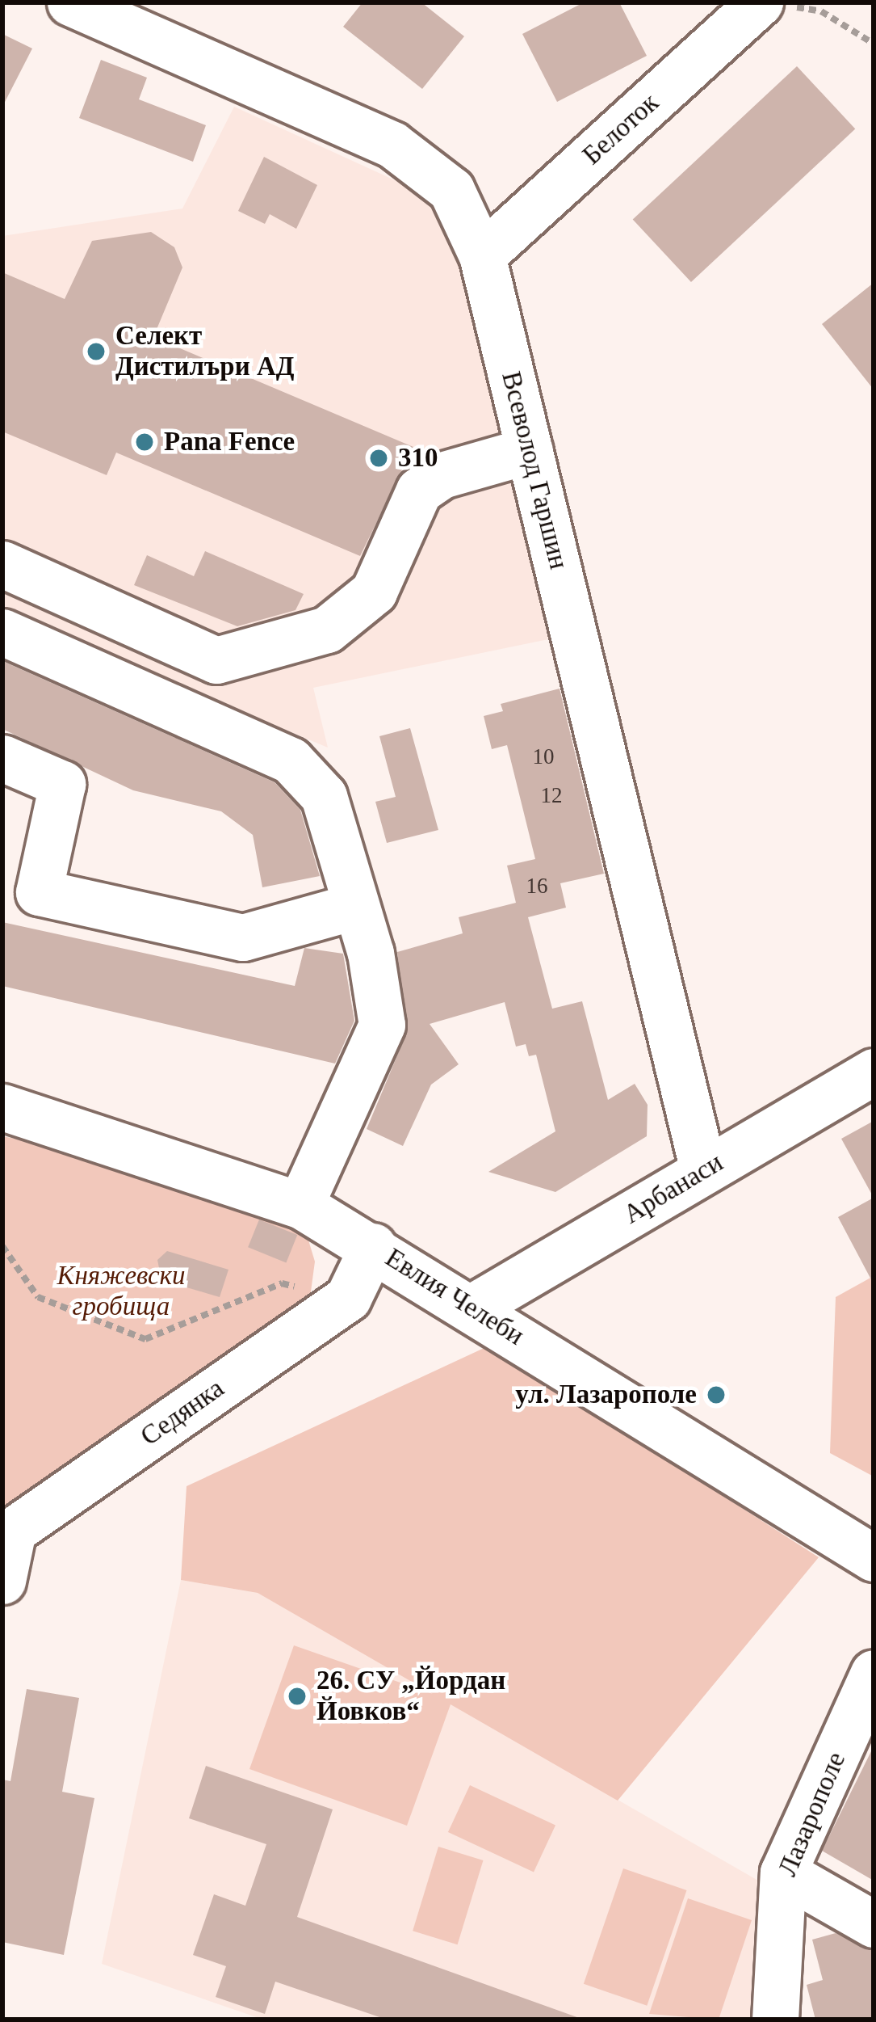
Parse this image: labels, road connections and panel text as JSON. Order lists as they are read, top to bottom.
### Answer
{
  "streets": {
    "street": [
      "Белоток",
      "Всеволод Гаршин",
      "Арбанаси",
      "Евлия Челеби",
      "Седянка",
      "Лазарополе"
    ]
  },
  "crossings": [
    ["Белоток", "Всеволод Гаршин"],
    ["Всеволод Гаршин", "Арбанаси"],
    ["Арбанаси", "Евлия Челеби"],
    ["Евлия Челеби", "Седянка"]
  ],
  "parks": ["Княжевски гробища"],
  "places": [
    "Селект Дистилъри АД",
    "Pana Fence",
    "310",
    "ул. Лазарополе",
    "26. СУ „Йордан Йовков“"
  ],
  "house_numbers": ["10", "12", "16"]
}
